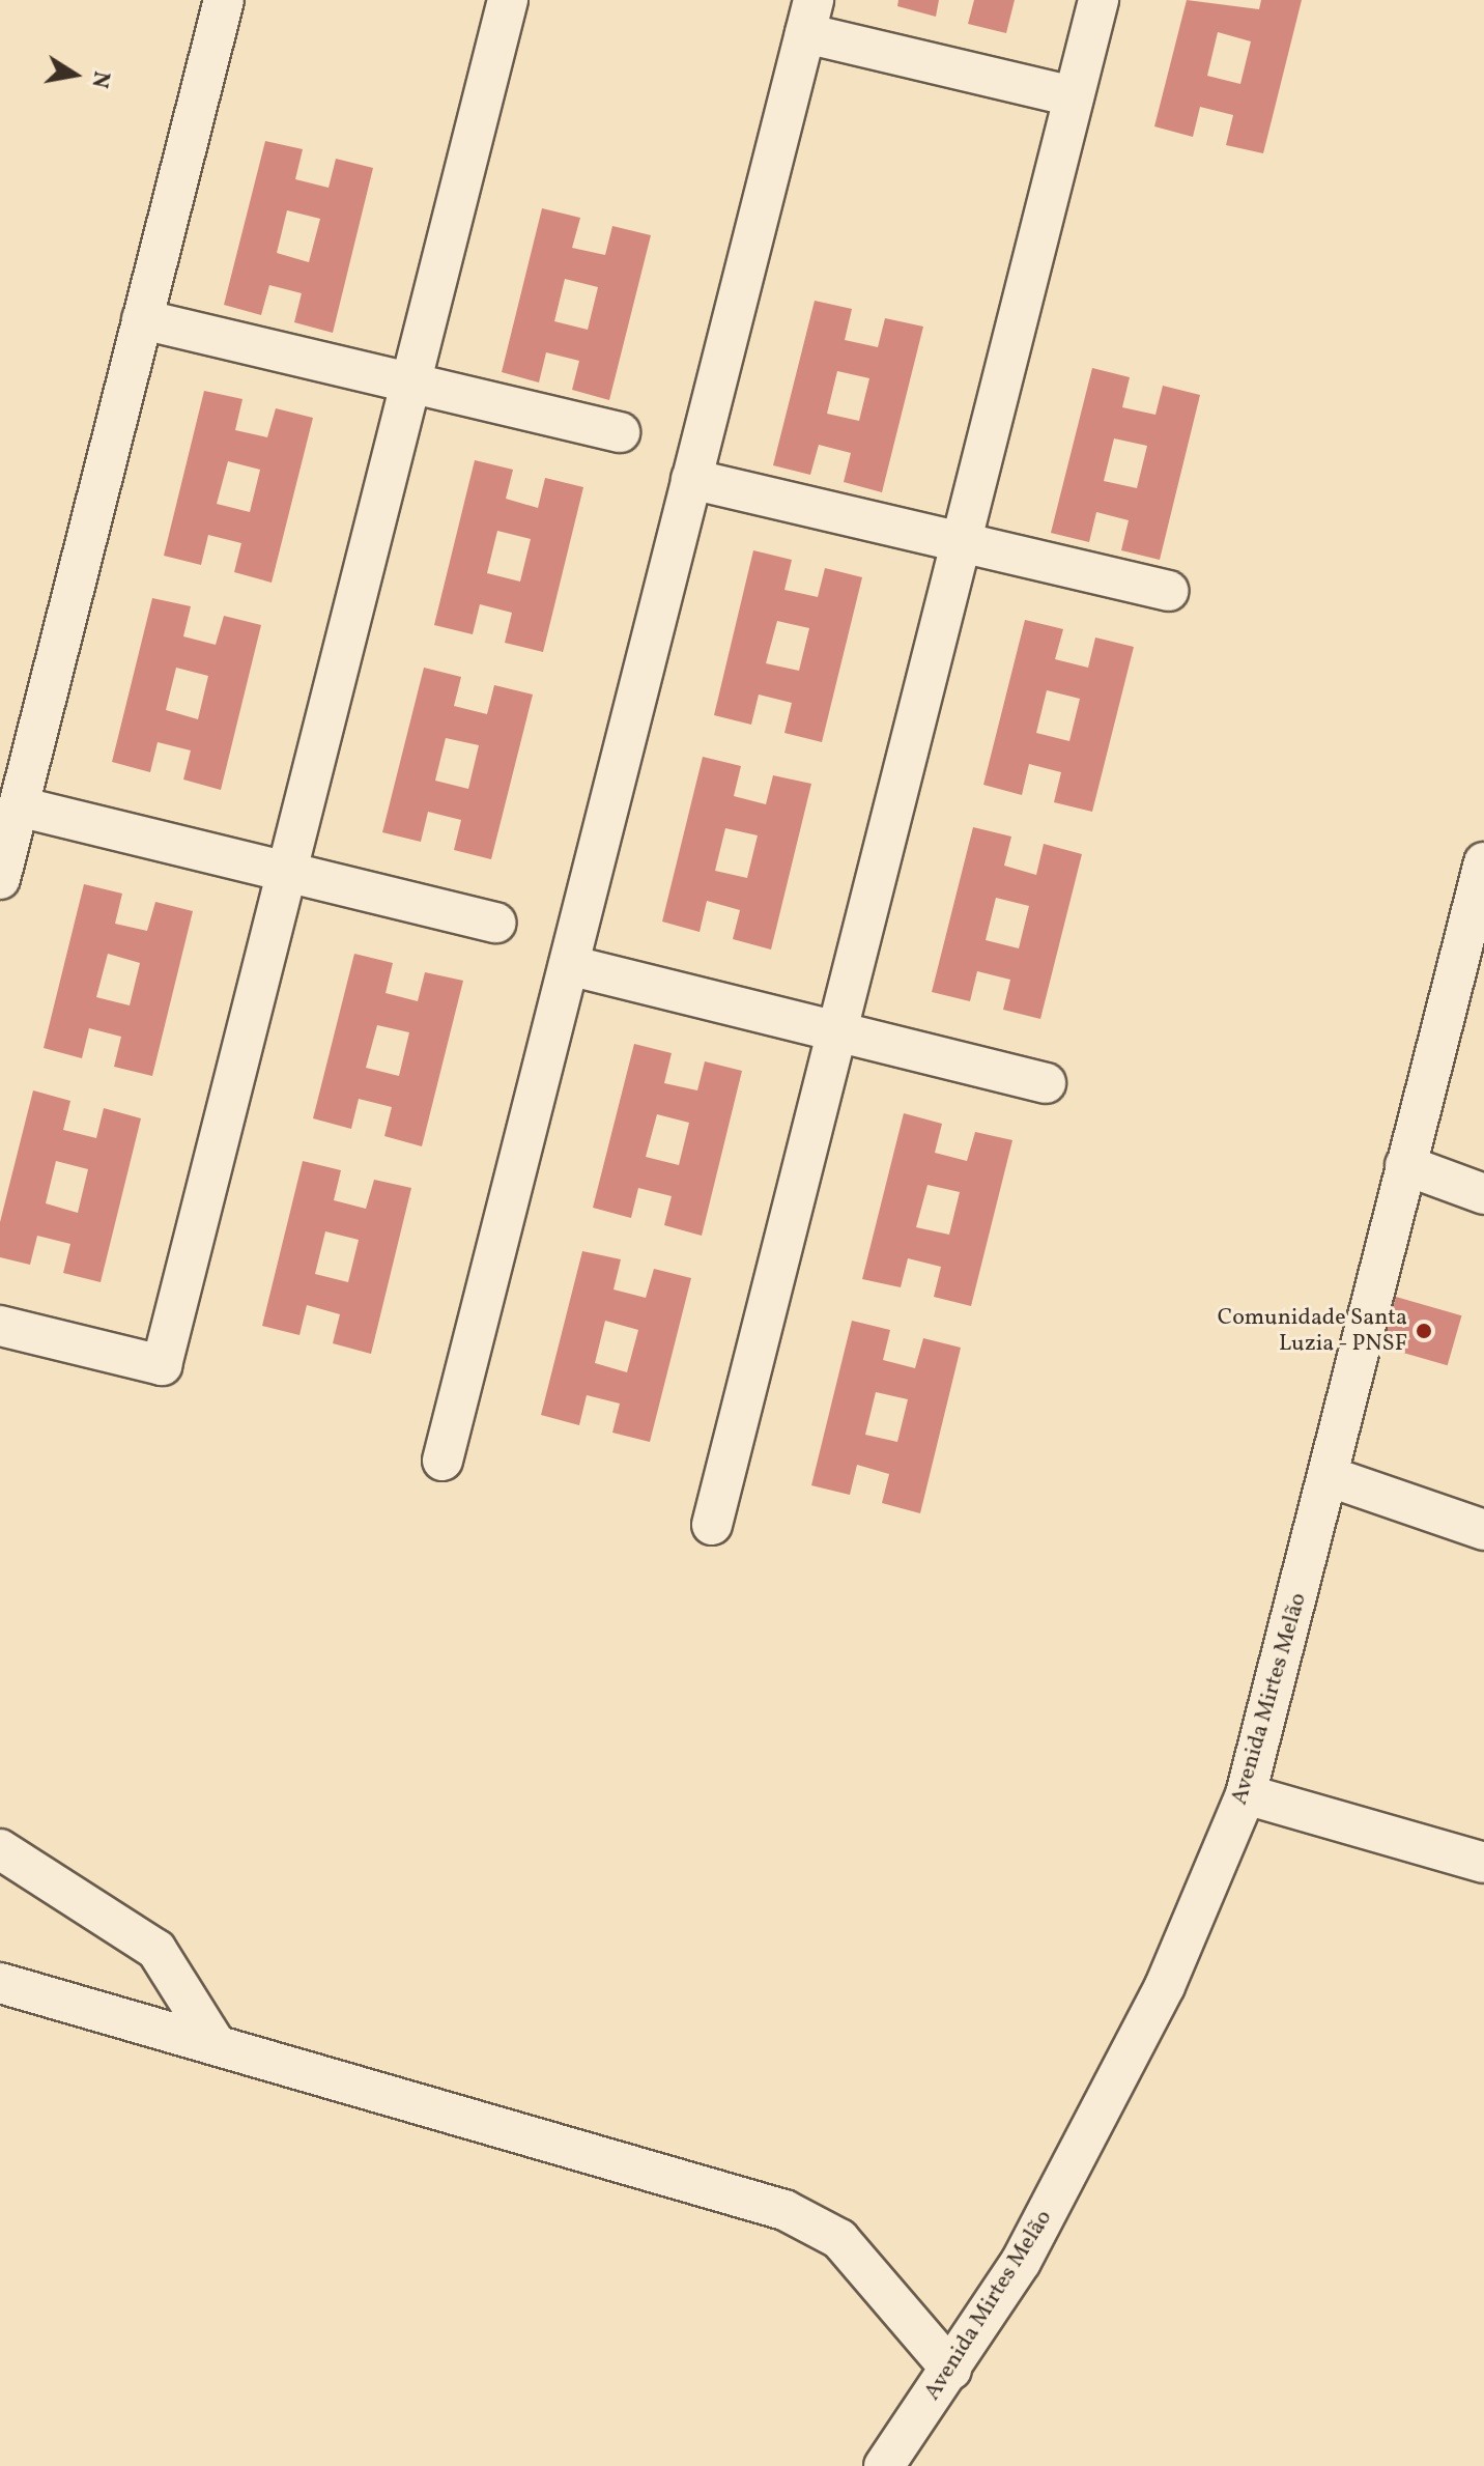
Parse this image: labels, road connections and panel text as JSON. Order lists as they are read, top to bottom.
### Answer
{
  "streets": {
    "street": ["Avenida Mirtes Melão"]
  },
  "places": ["Comunidade Santa Luzia - PNSF"],
  "north": "right"
}
